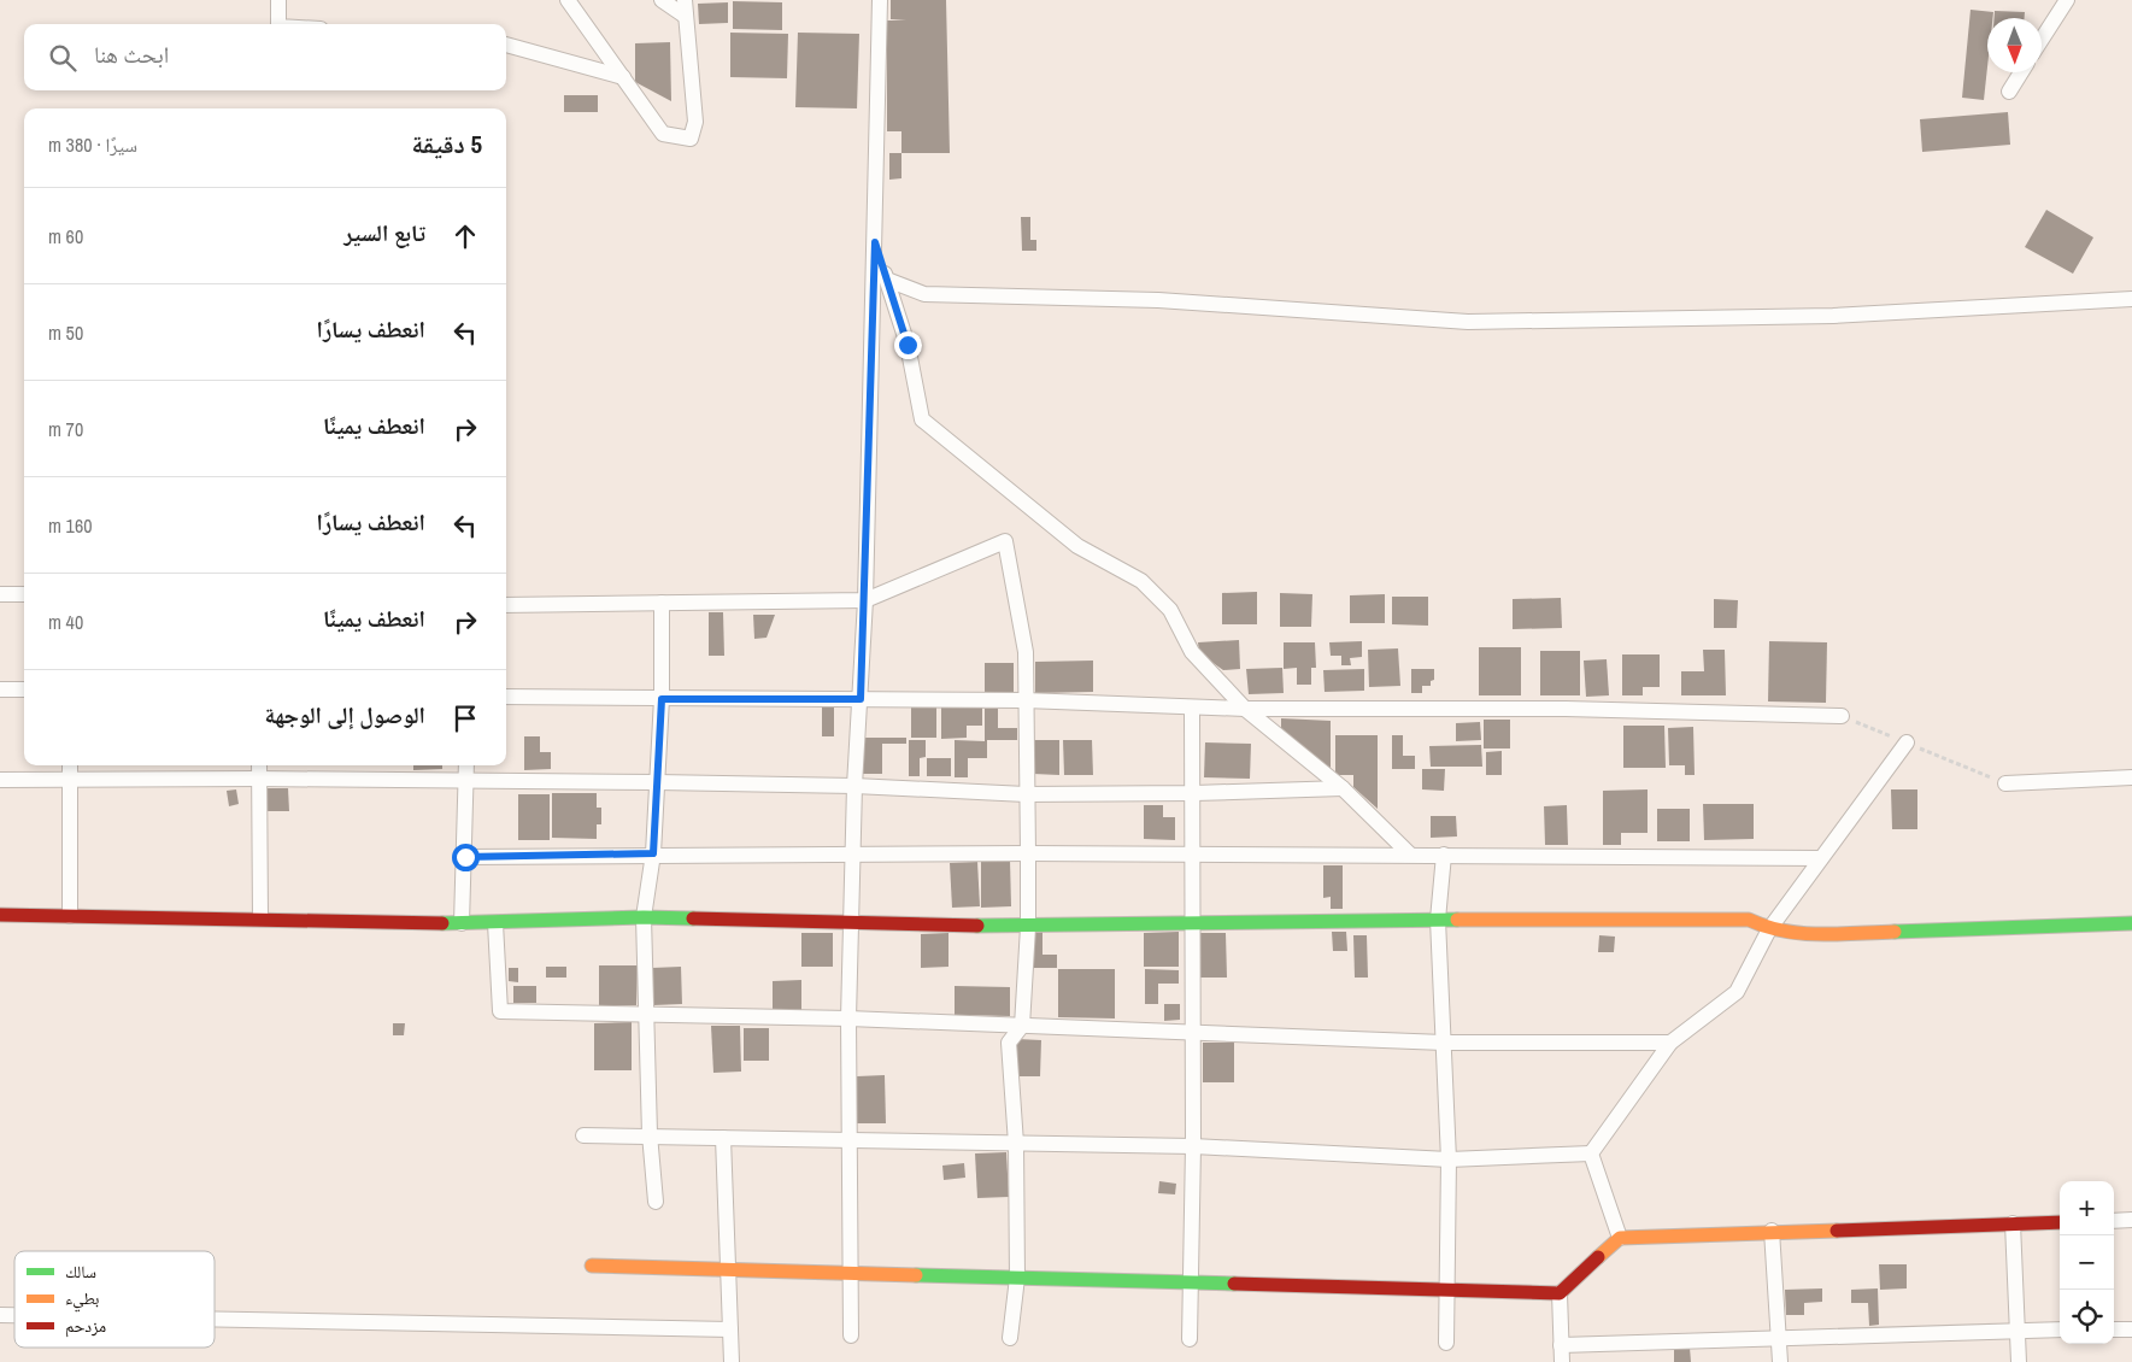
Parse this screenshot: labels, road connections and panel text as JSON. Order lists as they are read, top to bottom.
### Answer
{
  "legend": ["سالك", "بطيء", "مزدحم"],
  "north": "bottom",
  "page": {
    "search": "ابحث هنا",
    "heading": ["5 دقيقة", "سيرًا · 380 m"],
    "list": [
      ["تابع السير", "60 m"],
      ["انعطف يسارًا", "50 m"],
      ["انعطف يمينًا", "70 m"],
      ["انعطف يسارًا", "160 m"],
      ["انعطف يمينًا", "40 m"],
      "الوصول إلى الوجهة"
    ],
    "map_buttons": ["+", "−"]
  }
}
